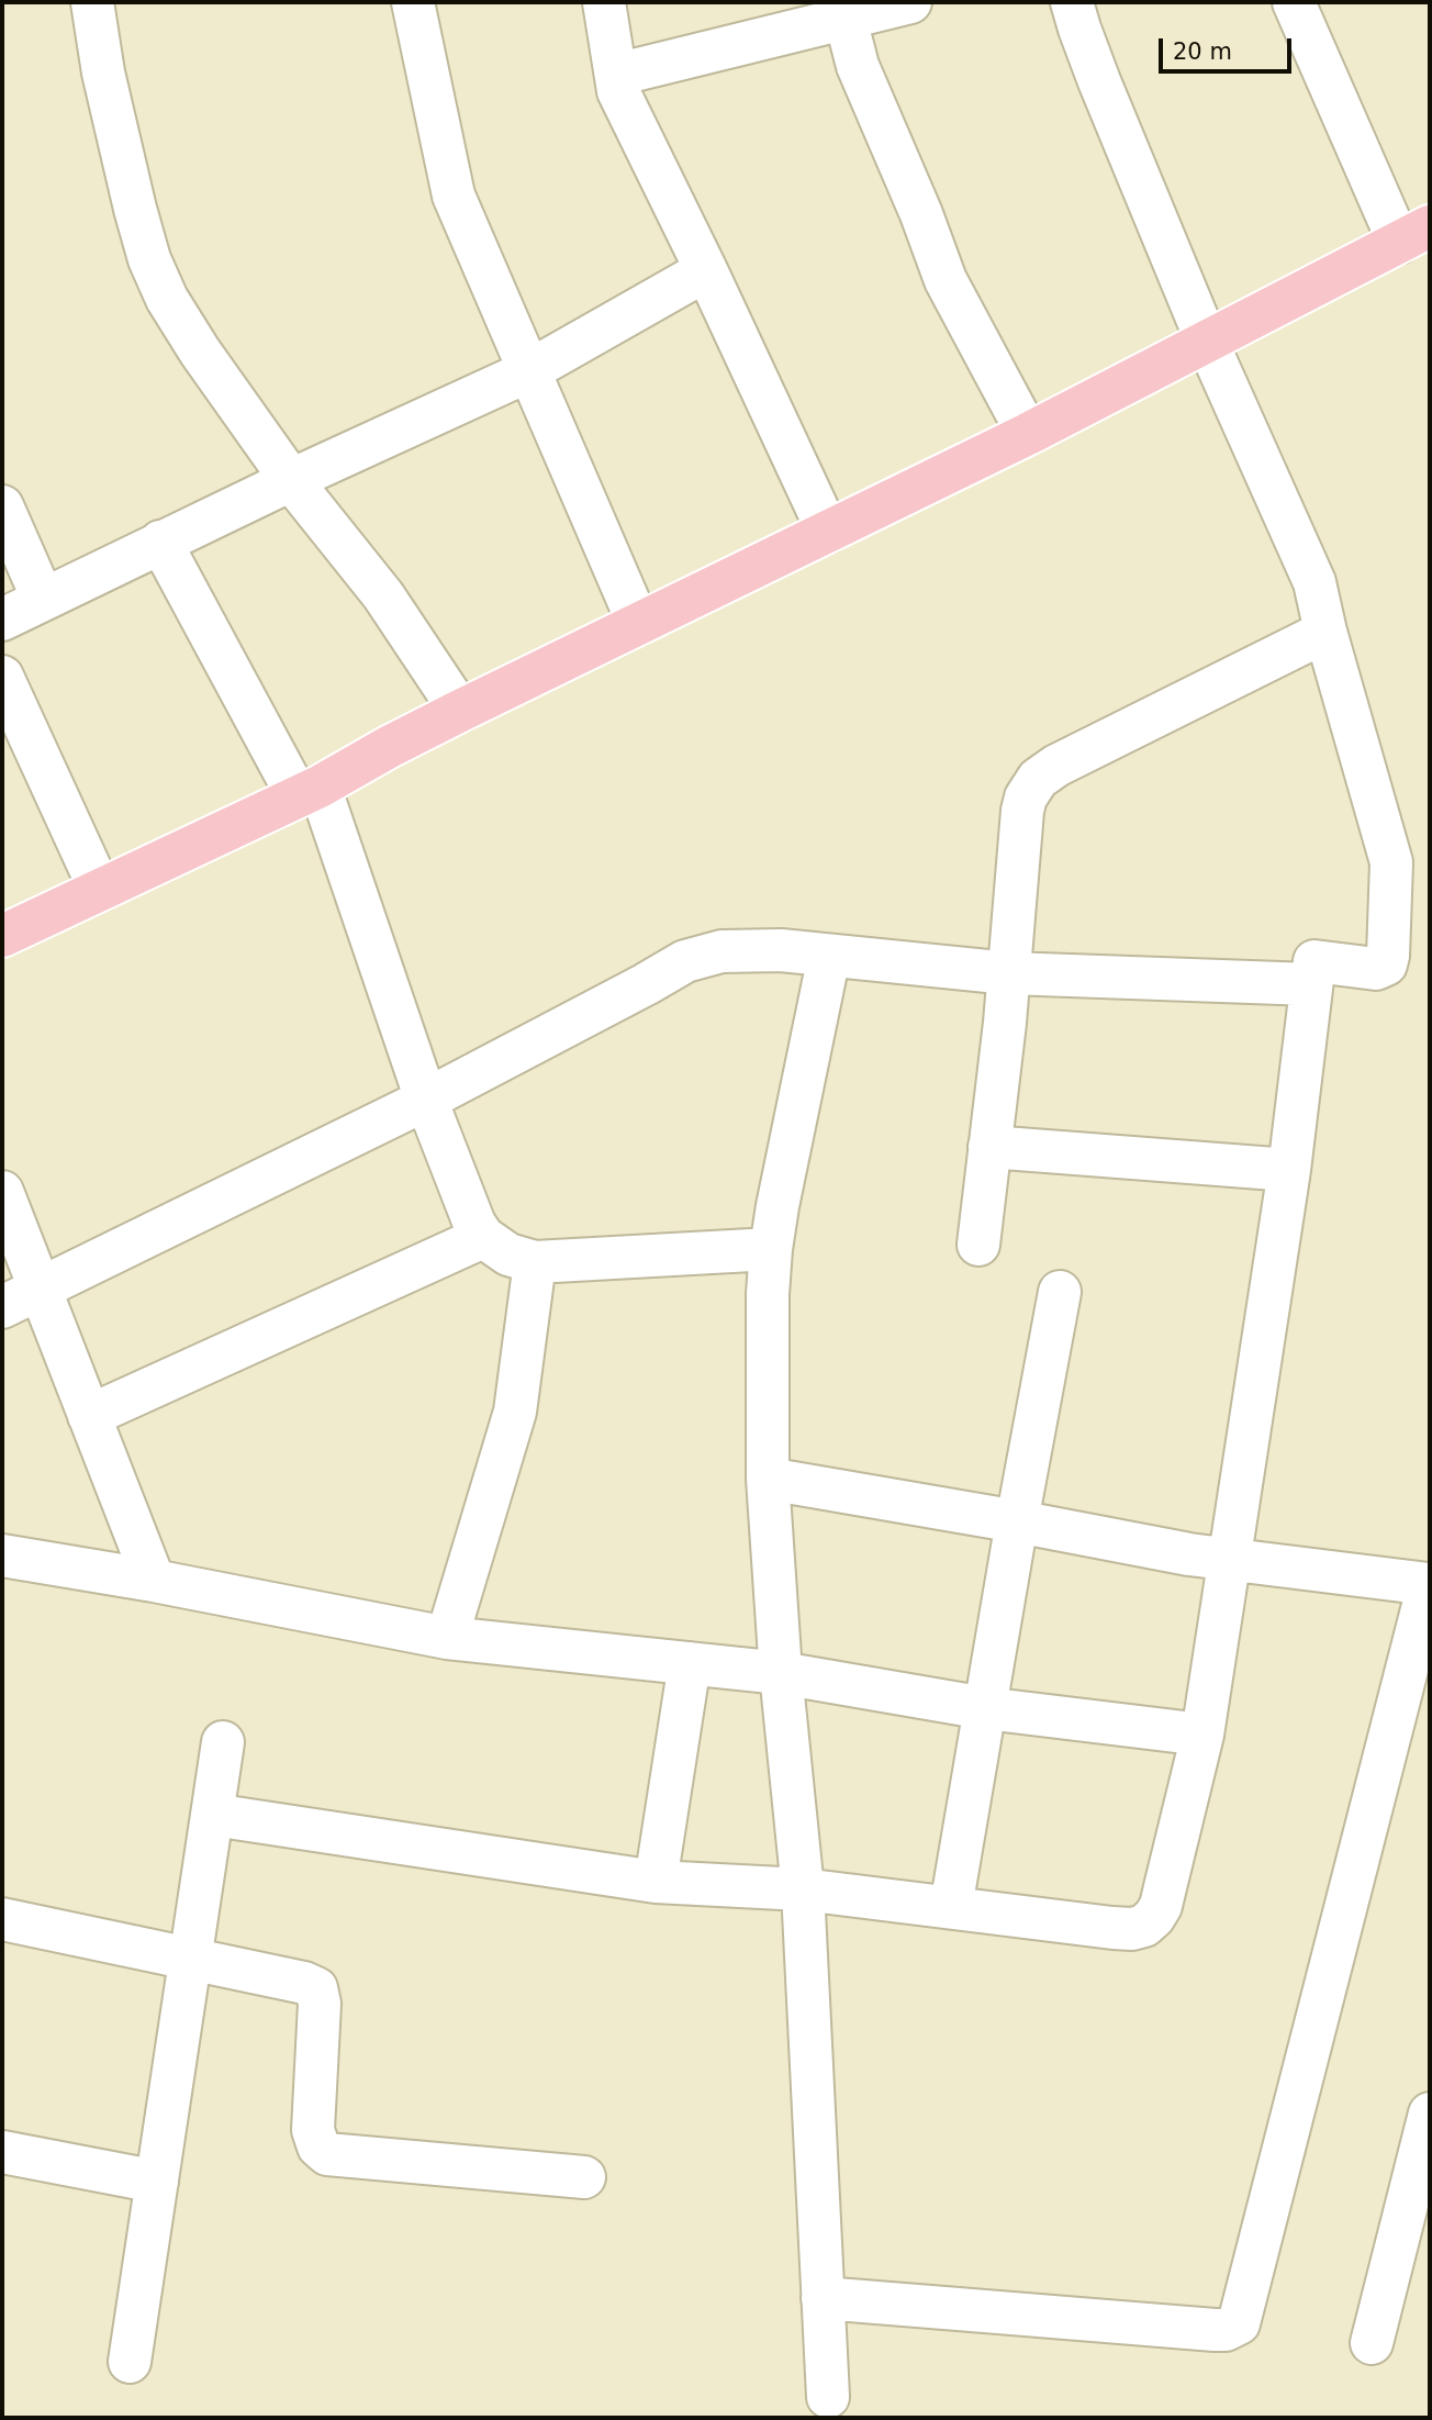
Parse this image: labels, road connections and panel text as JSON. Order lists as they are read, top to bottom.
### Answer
{
  "scale_bar": "20 m"
}
